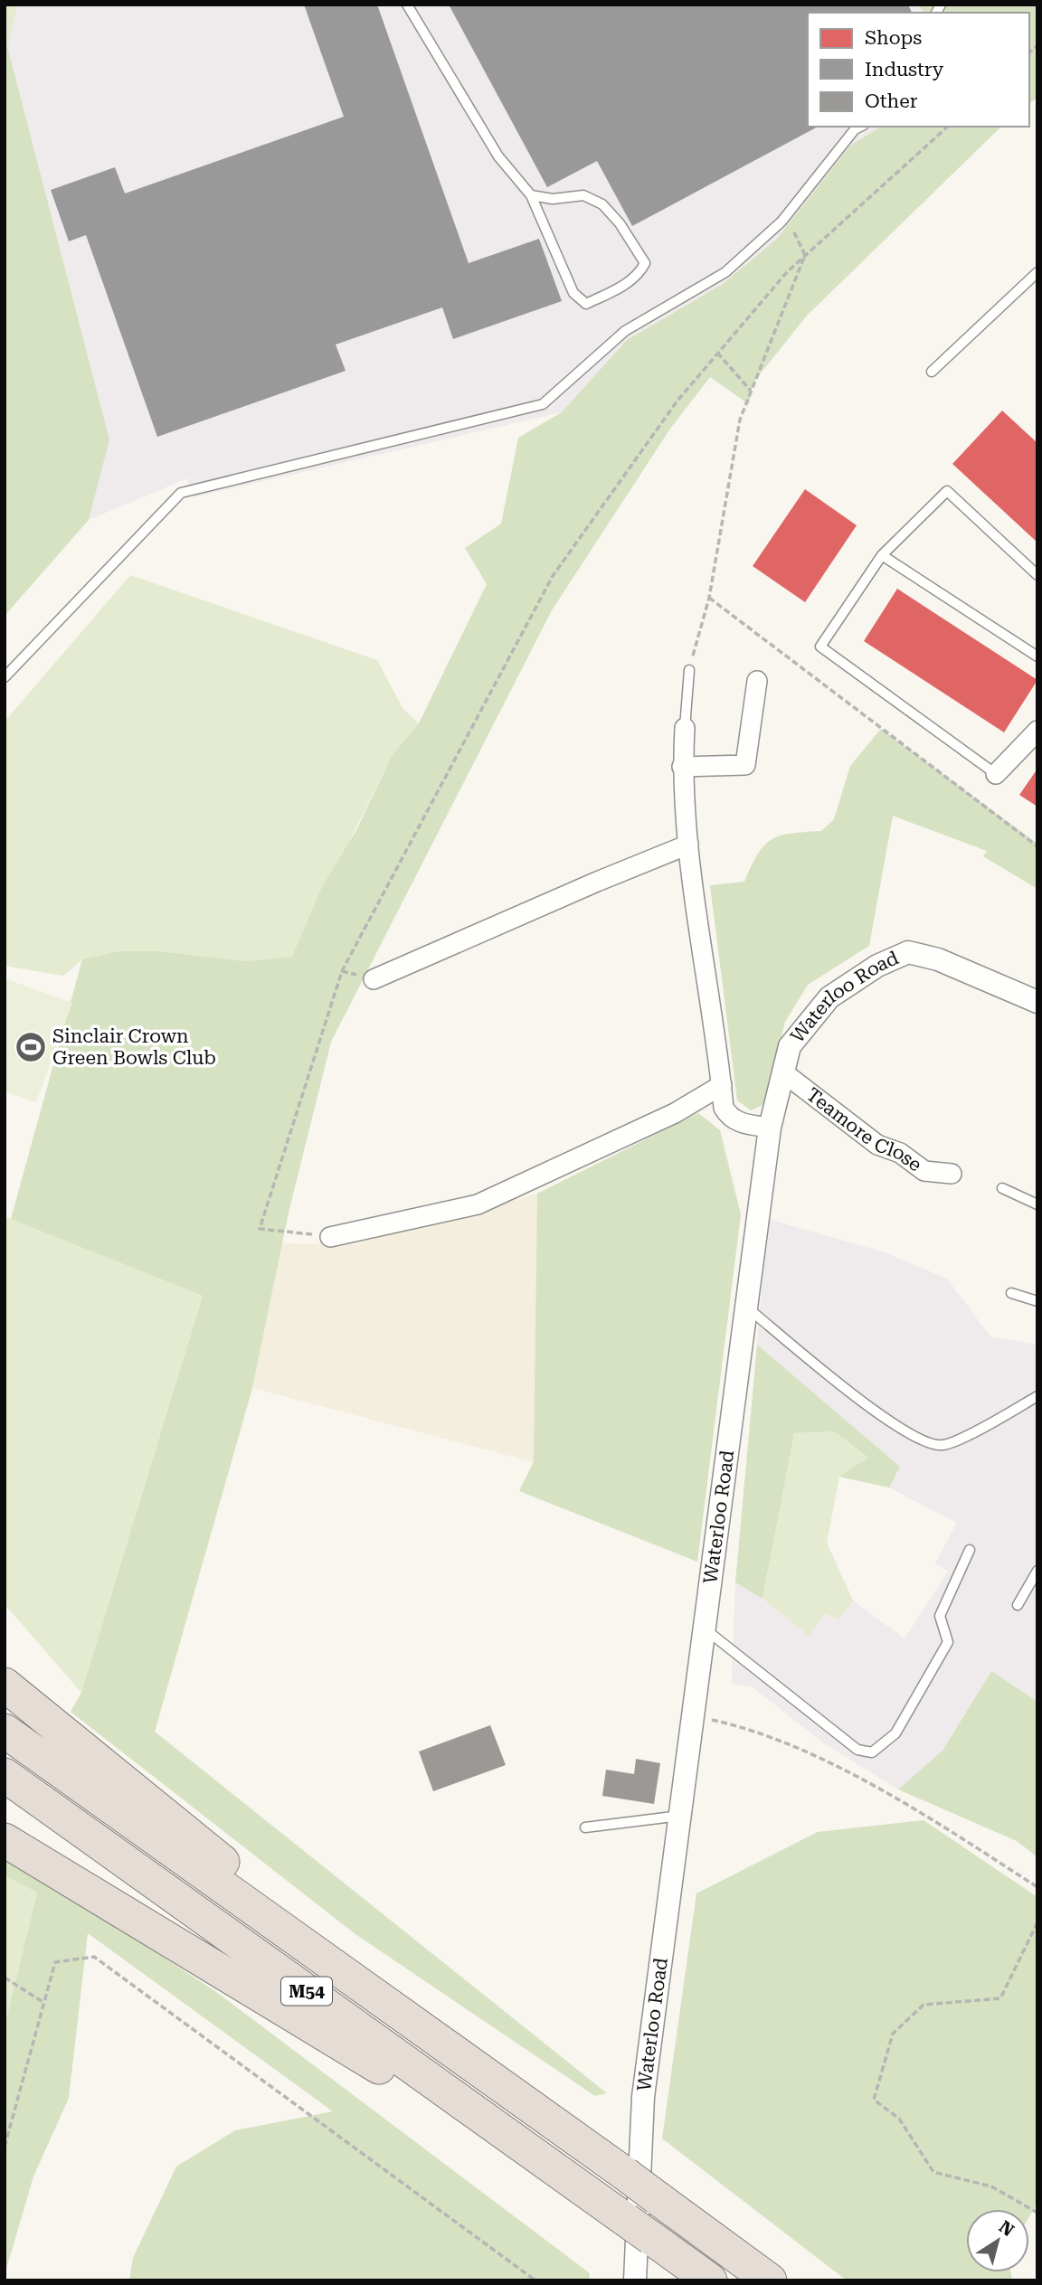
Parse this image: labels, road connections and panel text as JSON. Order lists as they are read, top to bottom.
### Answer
{
  "streets": {
    "highway": ["M54"],
    "street": ["Waterloo Road", "Teamore Close"]
  },
  "crossings": [
    ["Waterloo Road", "Teamore Close"]
  ],
  "places": {
    "sports": ["Sinclair Crown Green Bowls Club"]
  },
  "legend": ["Shops", "Industry", "Other"],
  "north": "top right"
}
